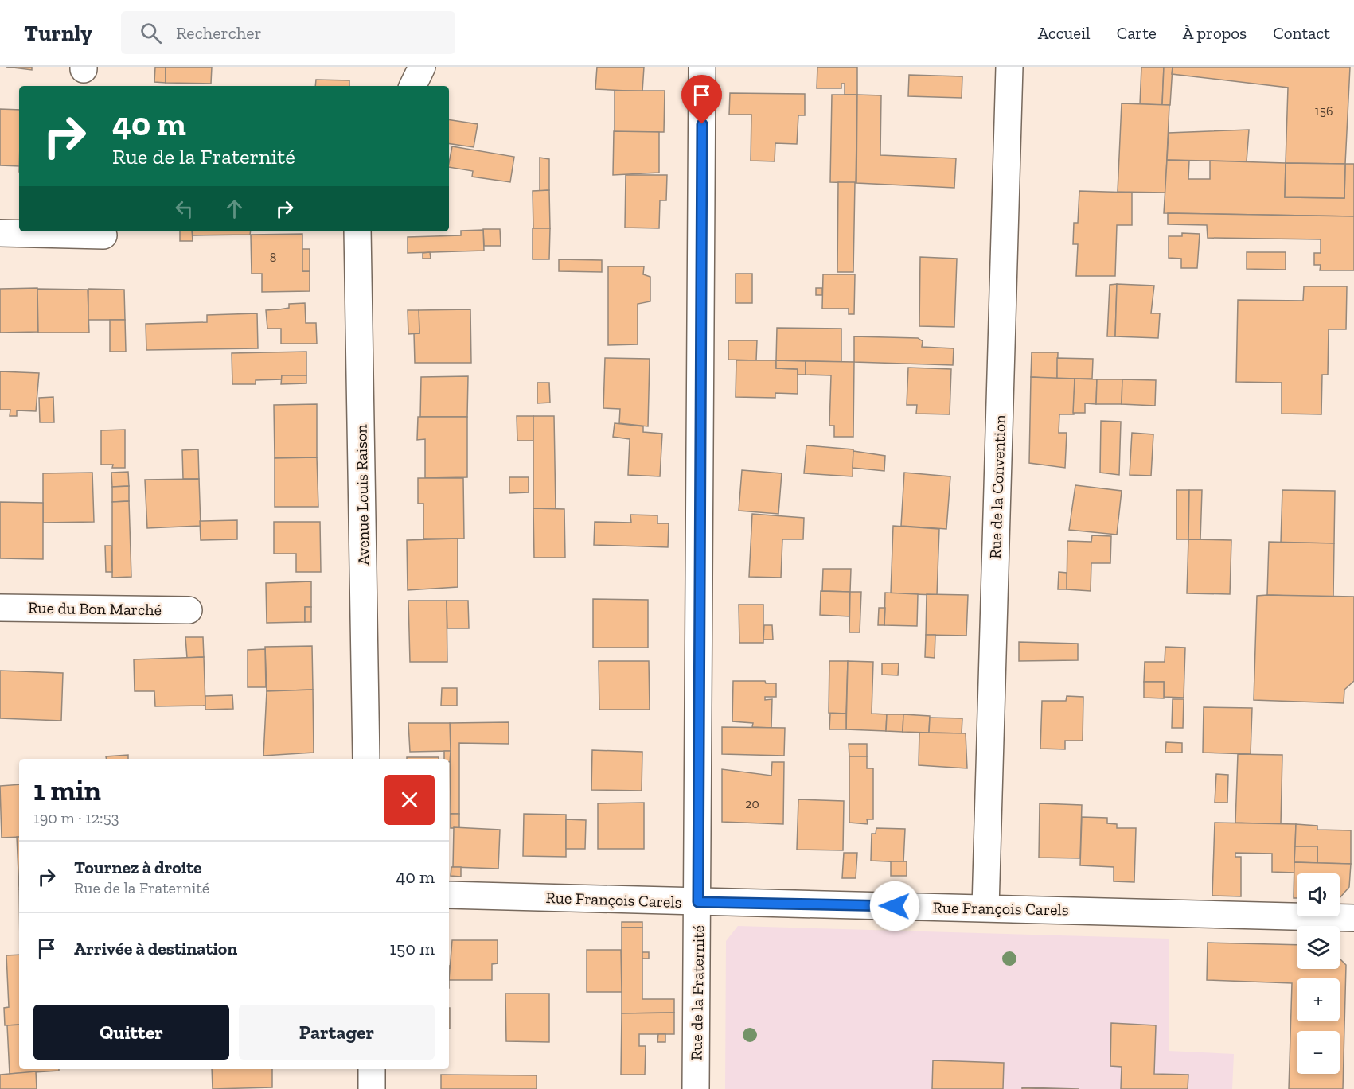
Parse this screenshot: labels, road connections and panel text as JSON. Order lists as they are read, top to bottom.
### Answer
{
  "streets": {
    "street": [
      "Rue de la Convention",
      "Avenue Louis Raison",
      "Rue du Bon Marché",
      "Rue François Carels",
      "Rue de la Fraternité"
    ]
  },
  "crossings": [
    ["Rue de la Convention", "Rue François Carels"],
    ["Rue François Carels", "Rue de la Fraternité"]
  ],
  "house_numbers": ["156", "8", "20"],
  "page": {
    "header": "Turnly",
    "search": "Rechercher",
    "nav": [
      "Accueil",
      "Carte",
      "À propos",
      "Contact"
    ],
    "turn": ["40 m", "Rue de la Fraternité"],
    "heading": ["1 min", "190 m · 12:53"],
    "list": [
      {
        "name": "Tournez à droite",
        "note": "Rue de la Fraternité",
        "value": "40 m"
      },
      {
        "name": "Arrivée à destination",
        "value": "150 m"
      }
    ],
    "map_buttons": ["+", "−"],
    "buttons": ["Quitter", "Partager"]
  }
}
